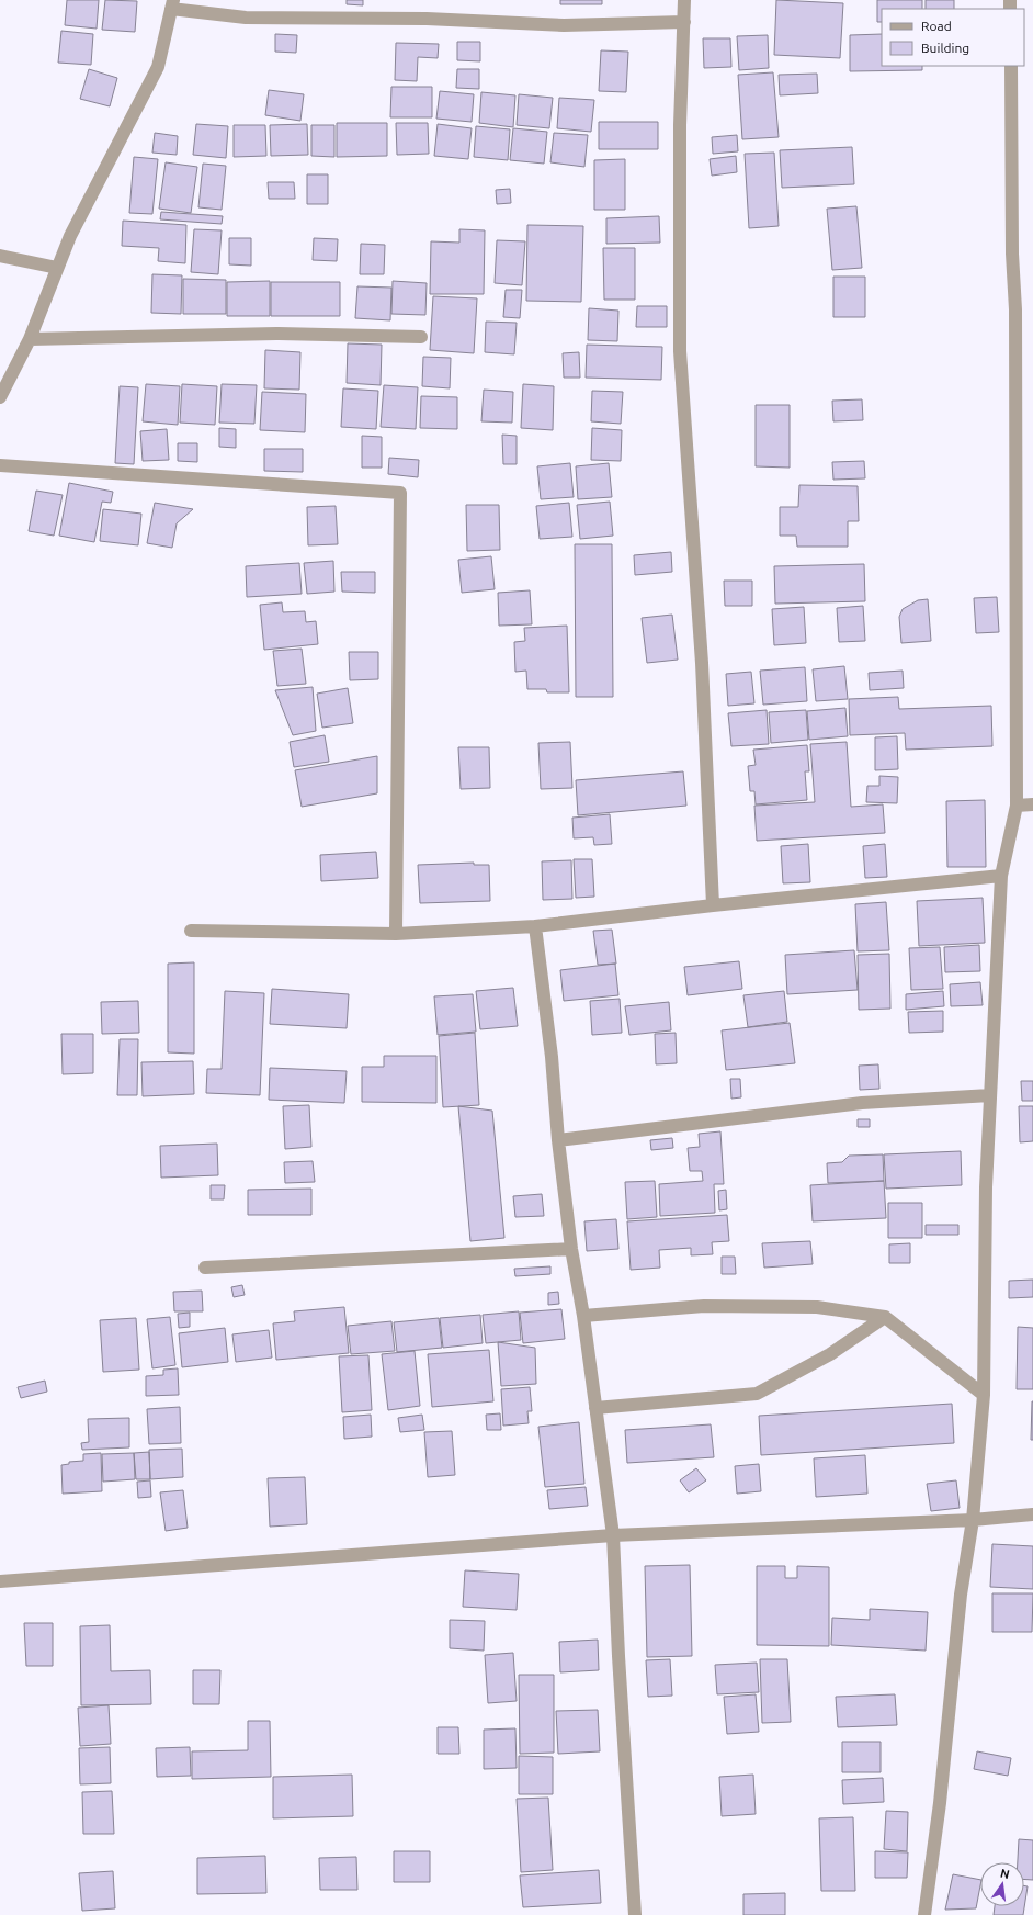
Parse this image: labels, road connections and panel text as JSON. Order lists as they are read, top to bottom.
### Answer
{
  "legend": ["Road", "Building"],
  "north": "top"
}
